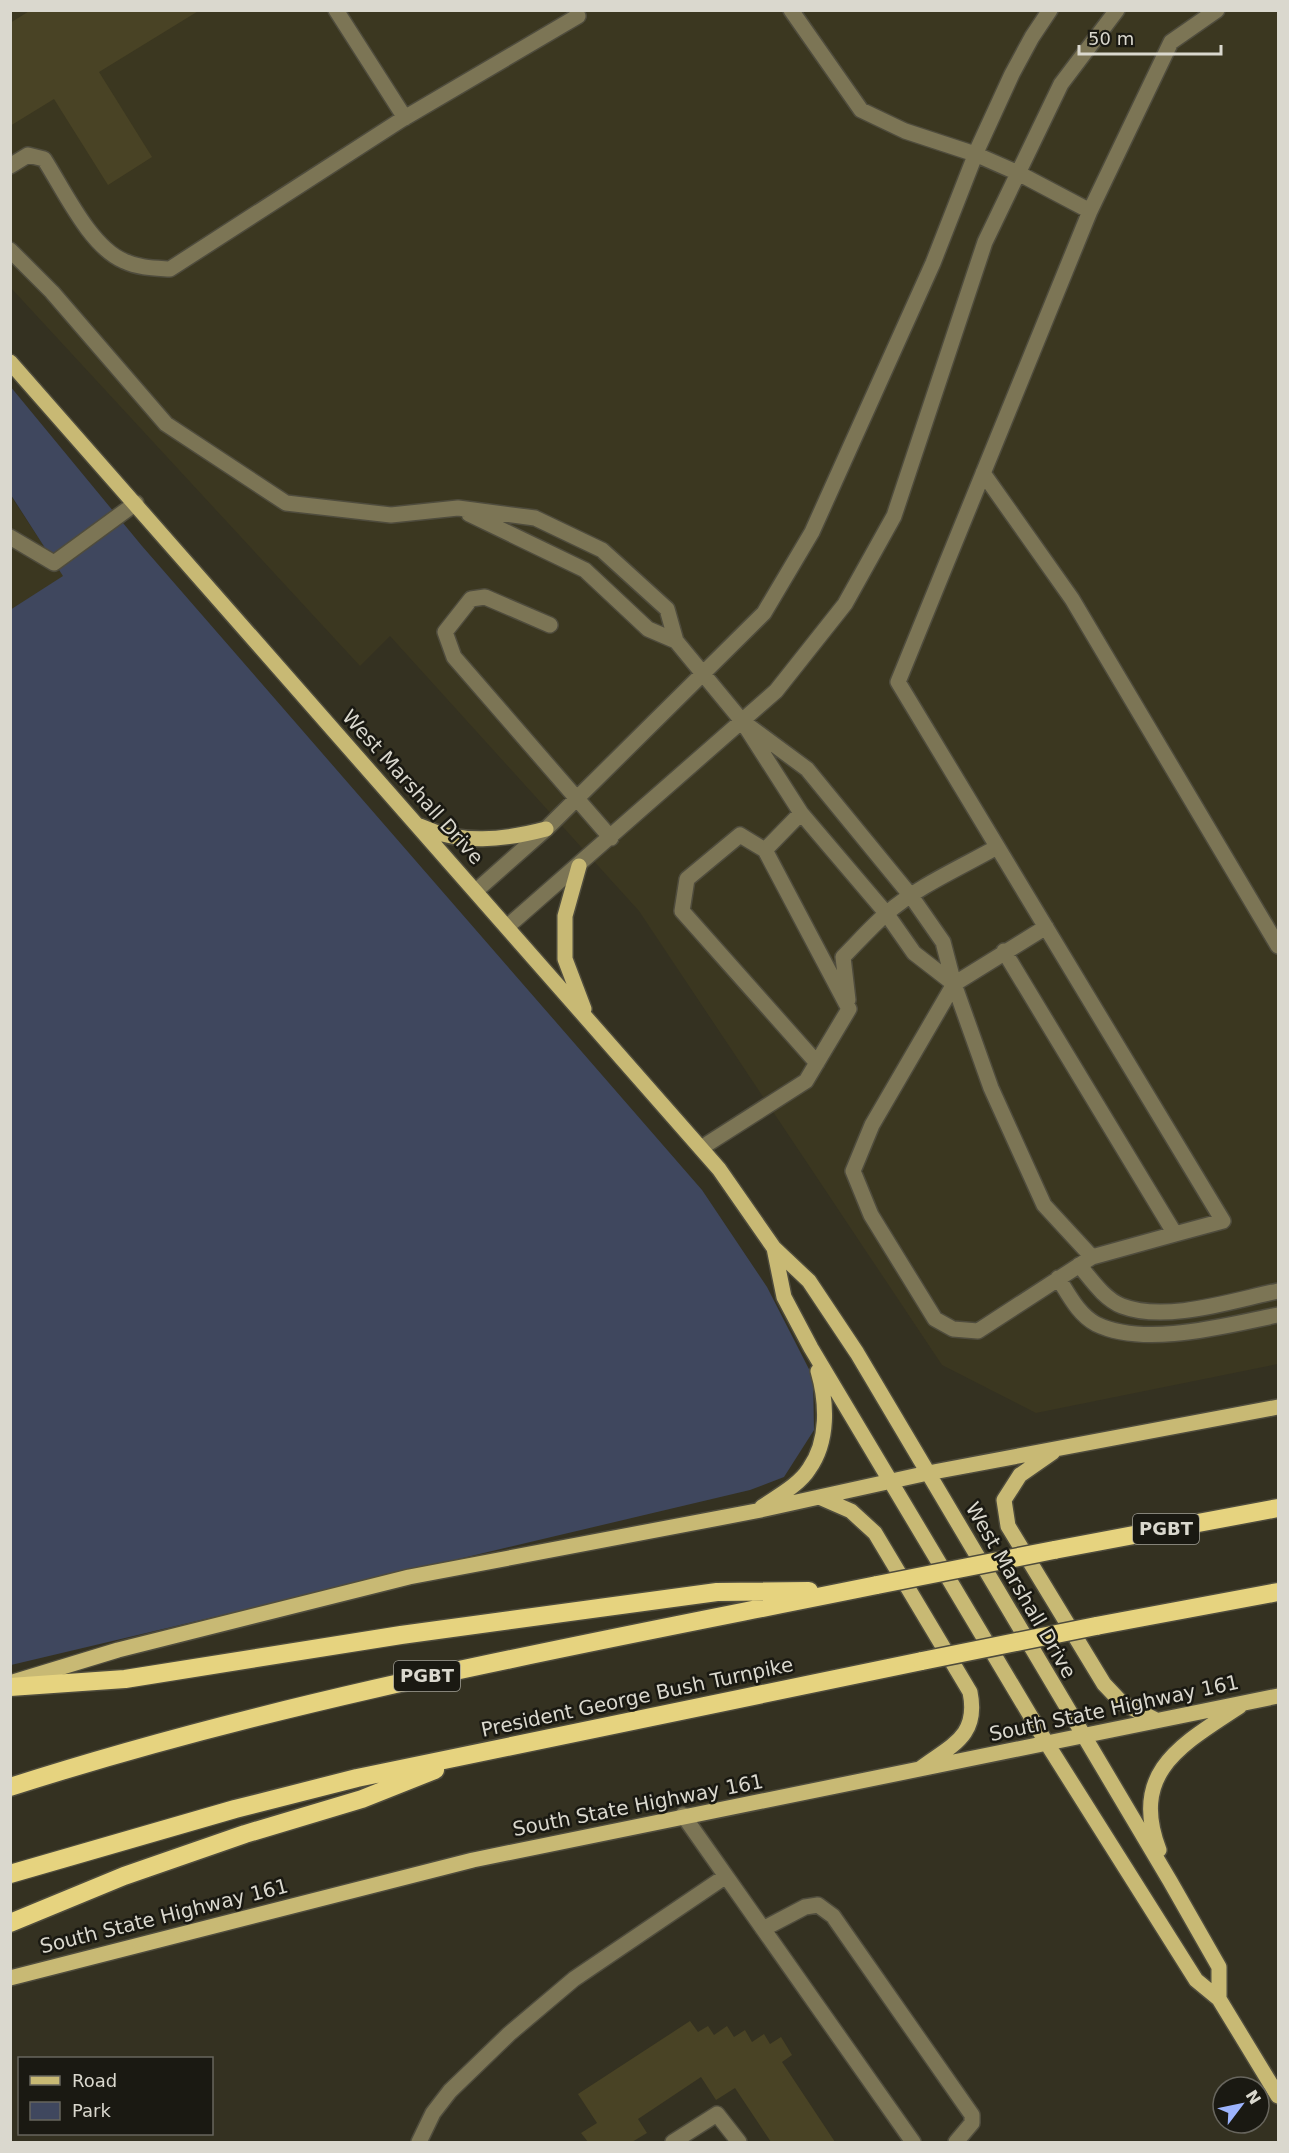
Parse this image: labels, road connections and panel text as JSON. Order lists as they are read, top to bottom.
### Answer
{
  "streets": {
    "highway": ["PGBT", "President George Bush Turnpike"],
    "main road": ["West Marshall Drive", "South State Highway 161"]
  },
  "crossings": [
    ["West Marshall Drive", "South State Highway 161"]
  ],
  "legend": ["Road", "Park"],
  "scale_bar": "50 m",
  "north": "top right"
}
